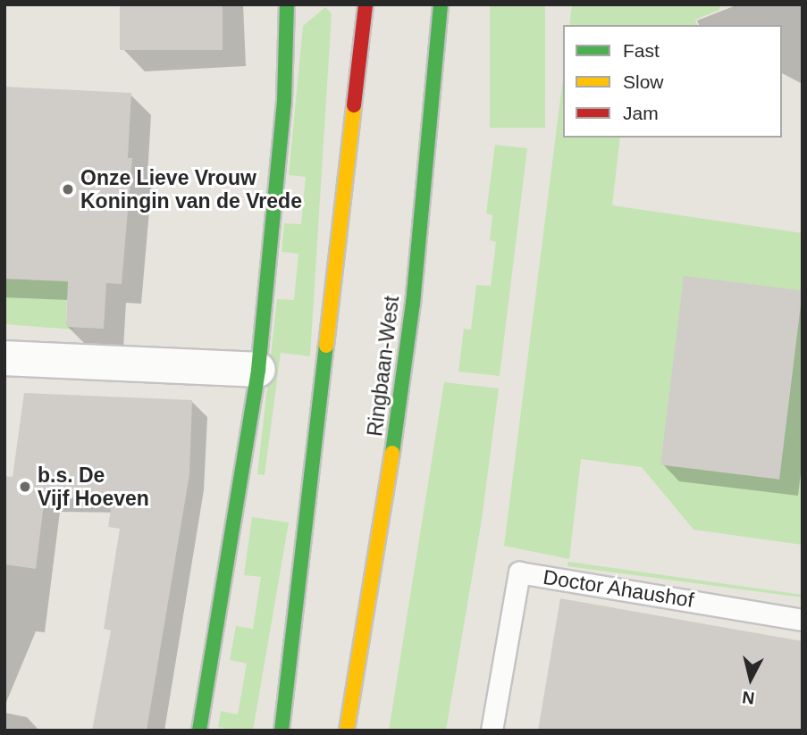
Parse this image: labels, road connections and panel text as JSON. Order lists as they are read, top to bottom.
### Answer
{
  "streets": {
    "main road": ["Ringbaan-West"],
    "lane": ["Doctor Ahaushof"]
  },
  "places": ["Onze Lieve Vrouw Koningin van de Vrede", "b.s. De Vijf Hoeven"],
  "legend": ["Fast", "Slow", "Jam"],
  "north": "bottom"
}
